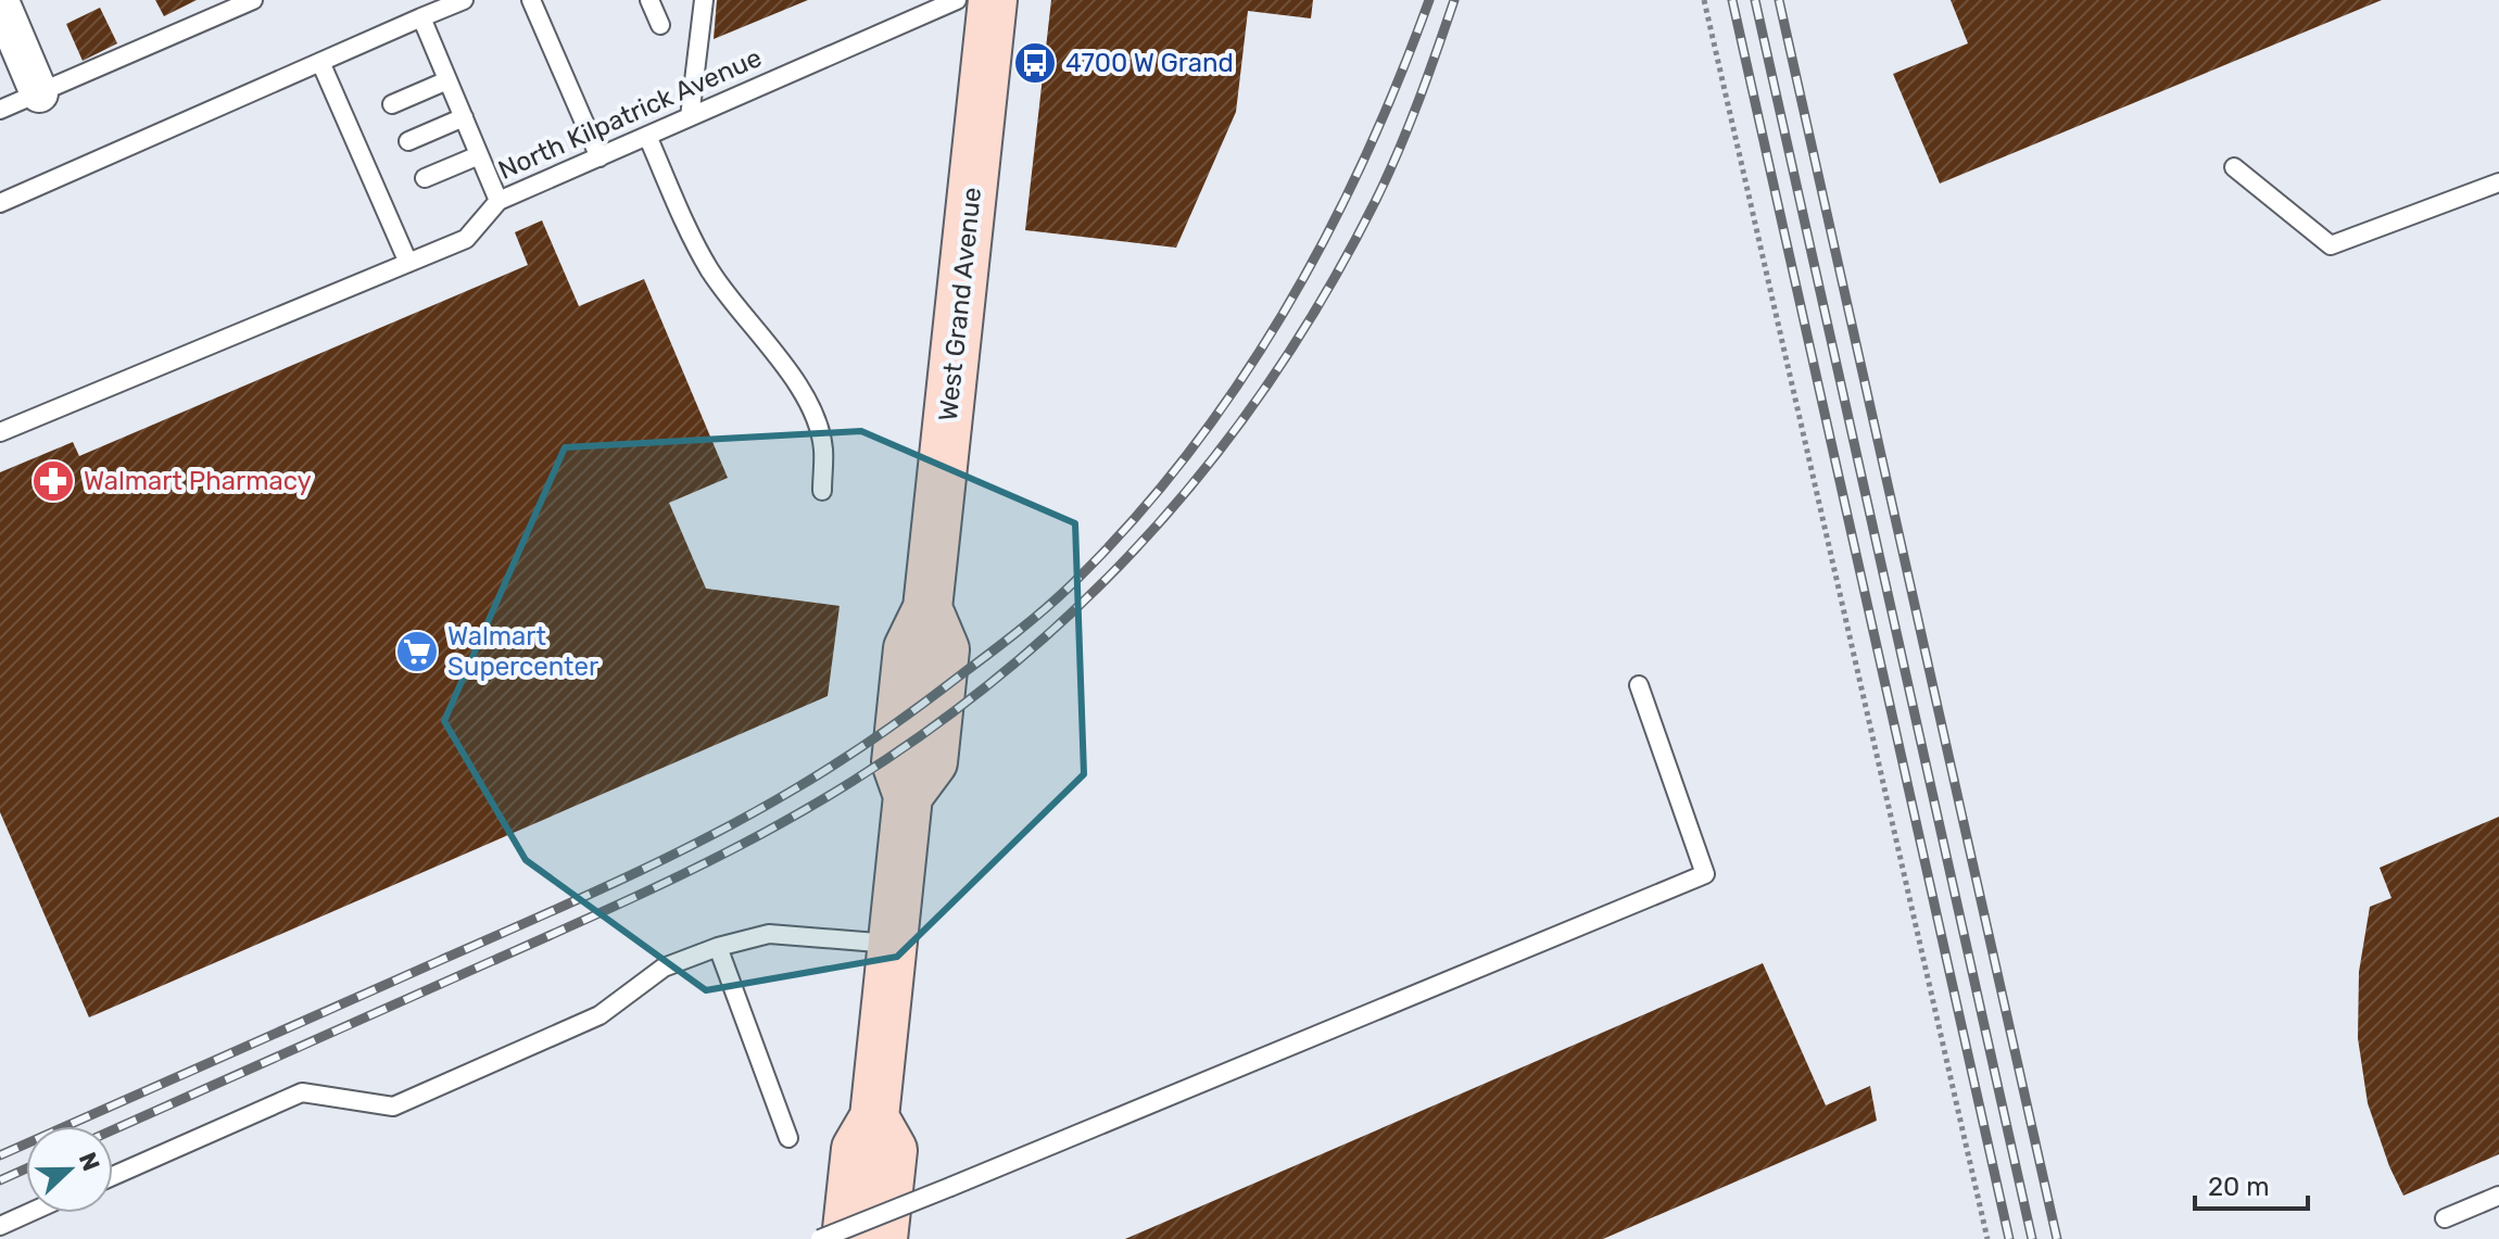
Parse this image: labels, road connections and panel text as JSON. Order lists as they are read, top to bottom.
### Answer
{
  "streets": {
    "main road": ["West Grand Avenue"],
    "lane": ["North Kilpatrick Avenue"]
  },
  "places": {
    "bus stop": ["4700 W Grand"],
    "pharmacy": ["Walmart Pharmacy"],
    "supermarket": ["Walmart Supercenter"]
  },
  "scale_bar": "20 m",
  "north": "right"
}
